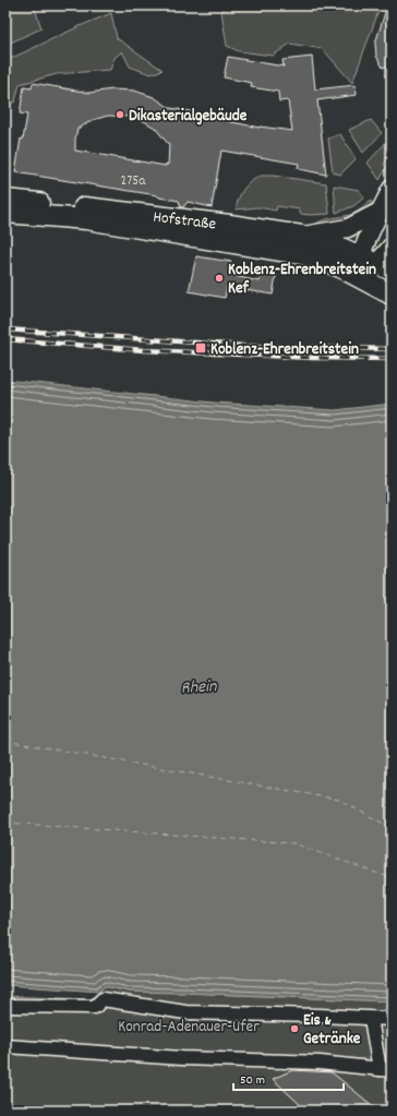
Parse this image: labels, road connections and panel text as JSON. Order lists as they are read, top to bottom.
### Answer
{
  "streets": {
    "main road": ["Hofstraße"]
  },
  "water": ["Rhein"],
  "parks": ["Konrad-Adenauer-Ufer"],
  "places": {
    "other": ["Dikasterialgebäude", "Koblenz-Ehrenbreitstein Kef", "Eis & Getränke"],
    "transit": ["Koblenz-Ehrenbreitstein"]
  },
  "house_numbers": ["275a"],
  "scale_bar": "50 m"
}
